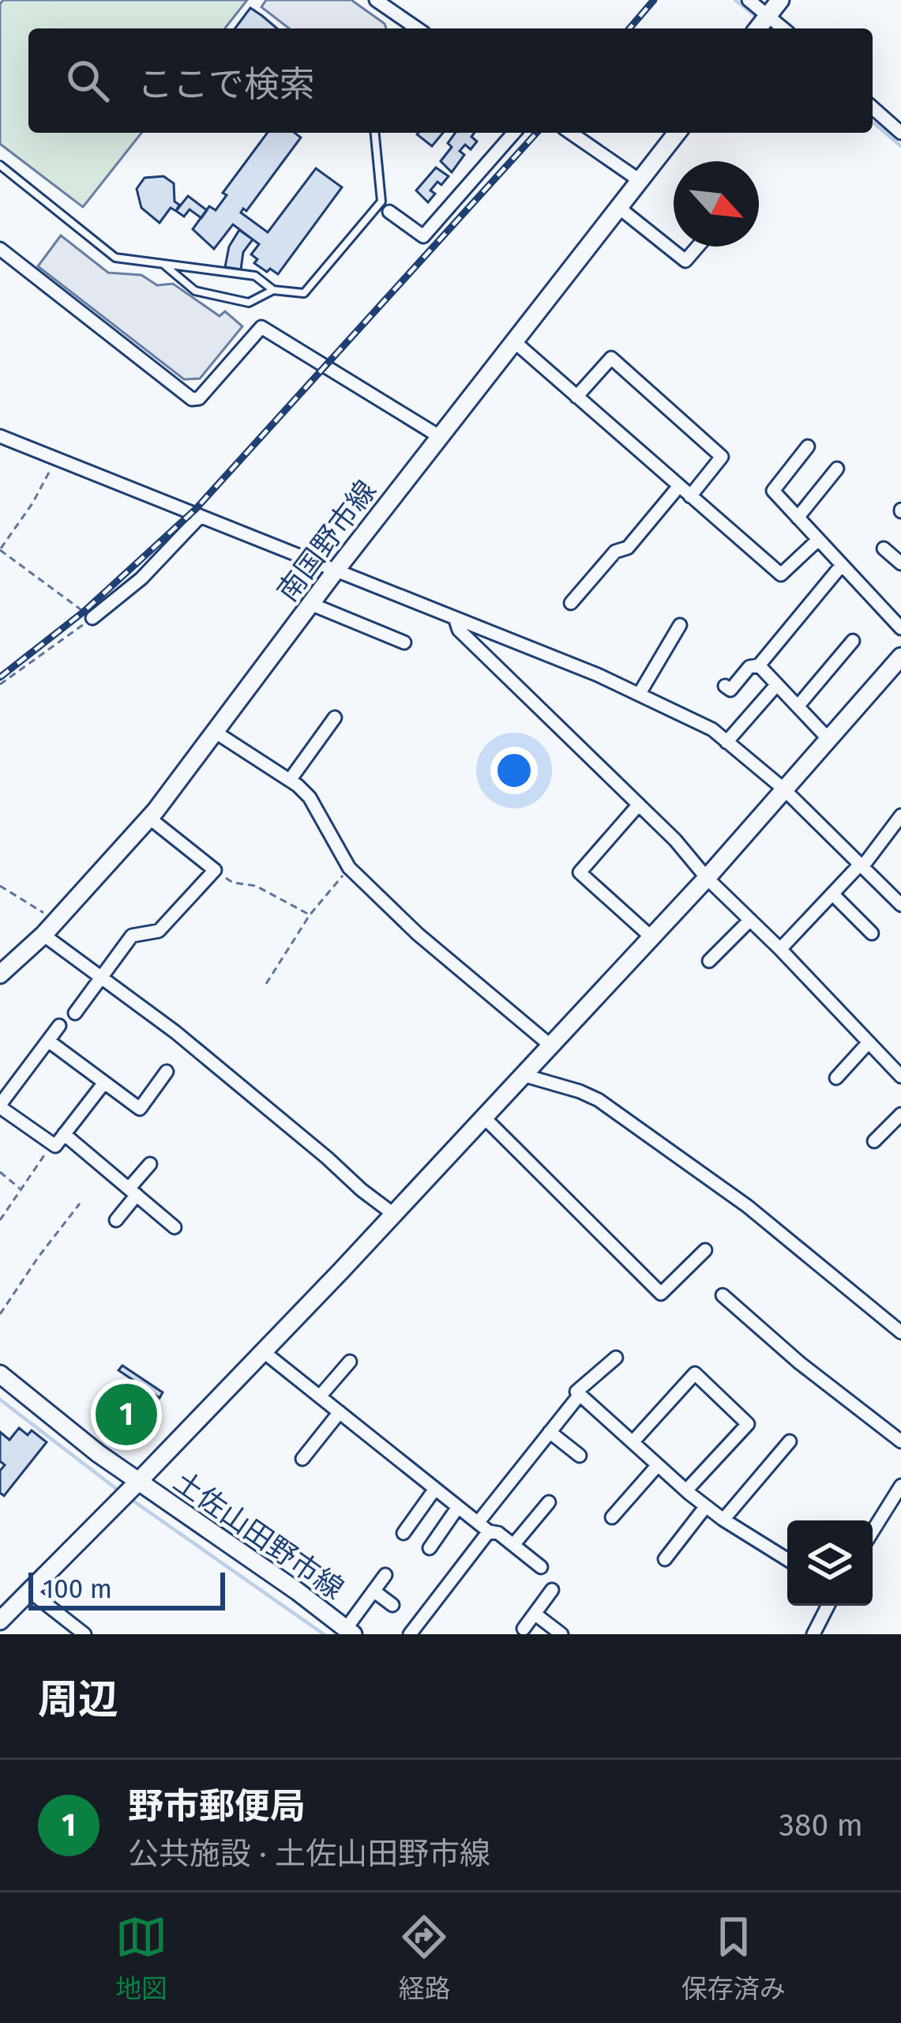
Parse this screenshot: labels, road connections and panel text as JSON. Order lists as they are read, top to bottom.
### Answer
{
  "streets": {
    "main road": ["南国野市線", "土佐山田野市線"]
  },
  "scale_bar": "100 m",
  "north": "bottom right",
  "page": {
    "search": "ここで検索",
    "pins": "1",
    "scale": "100 m",
    "heading": "周辺",
    "list": [
      {
        "mark": "1",
        "name": "野市郵便局",
        "note": "公共施設 · 土佐山田野市線",
        "value": "380 m"
      }
    ],
    "nav": ["地図", "経路", "保存済み"]
  }
}
